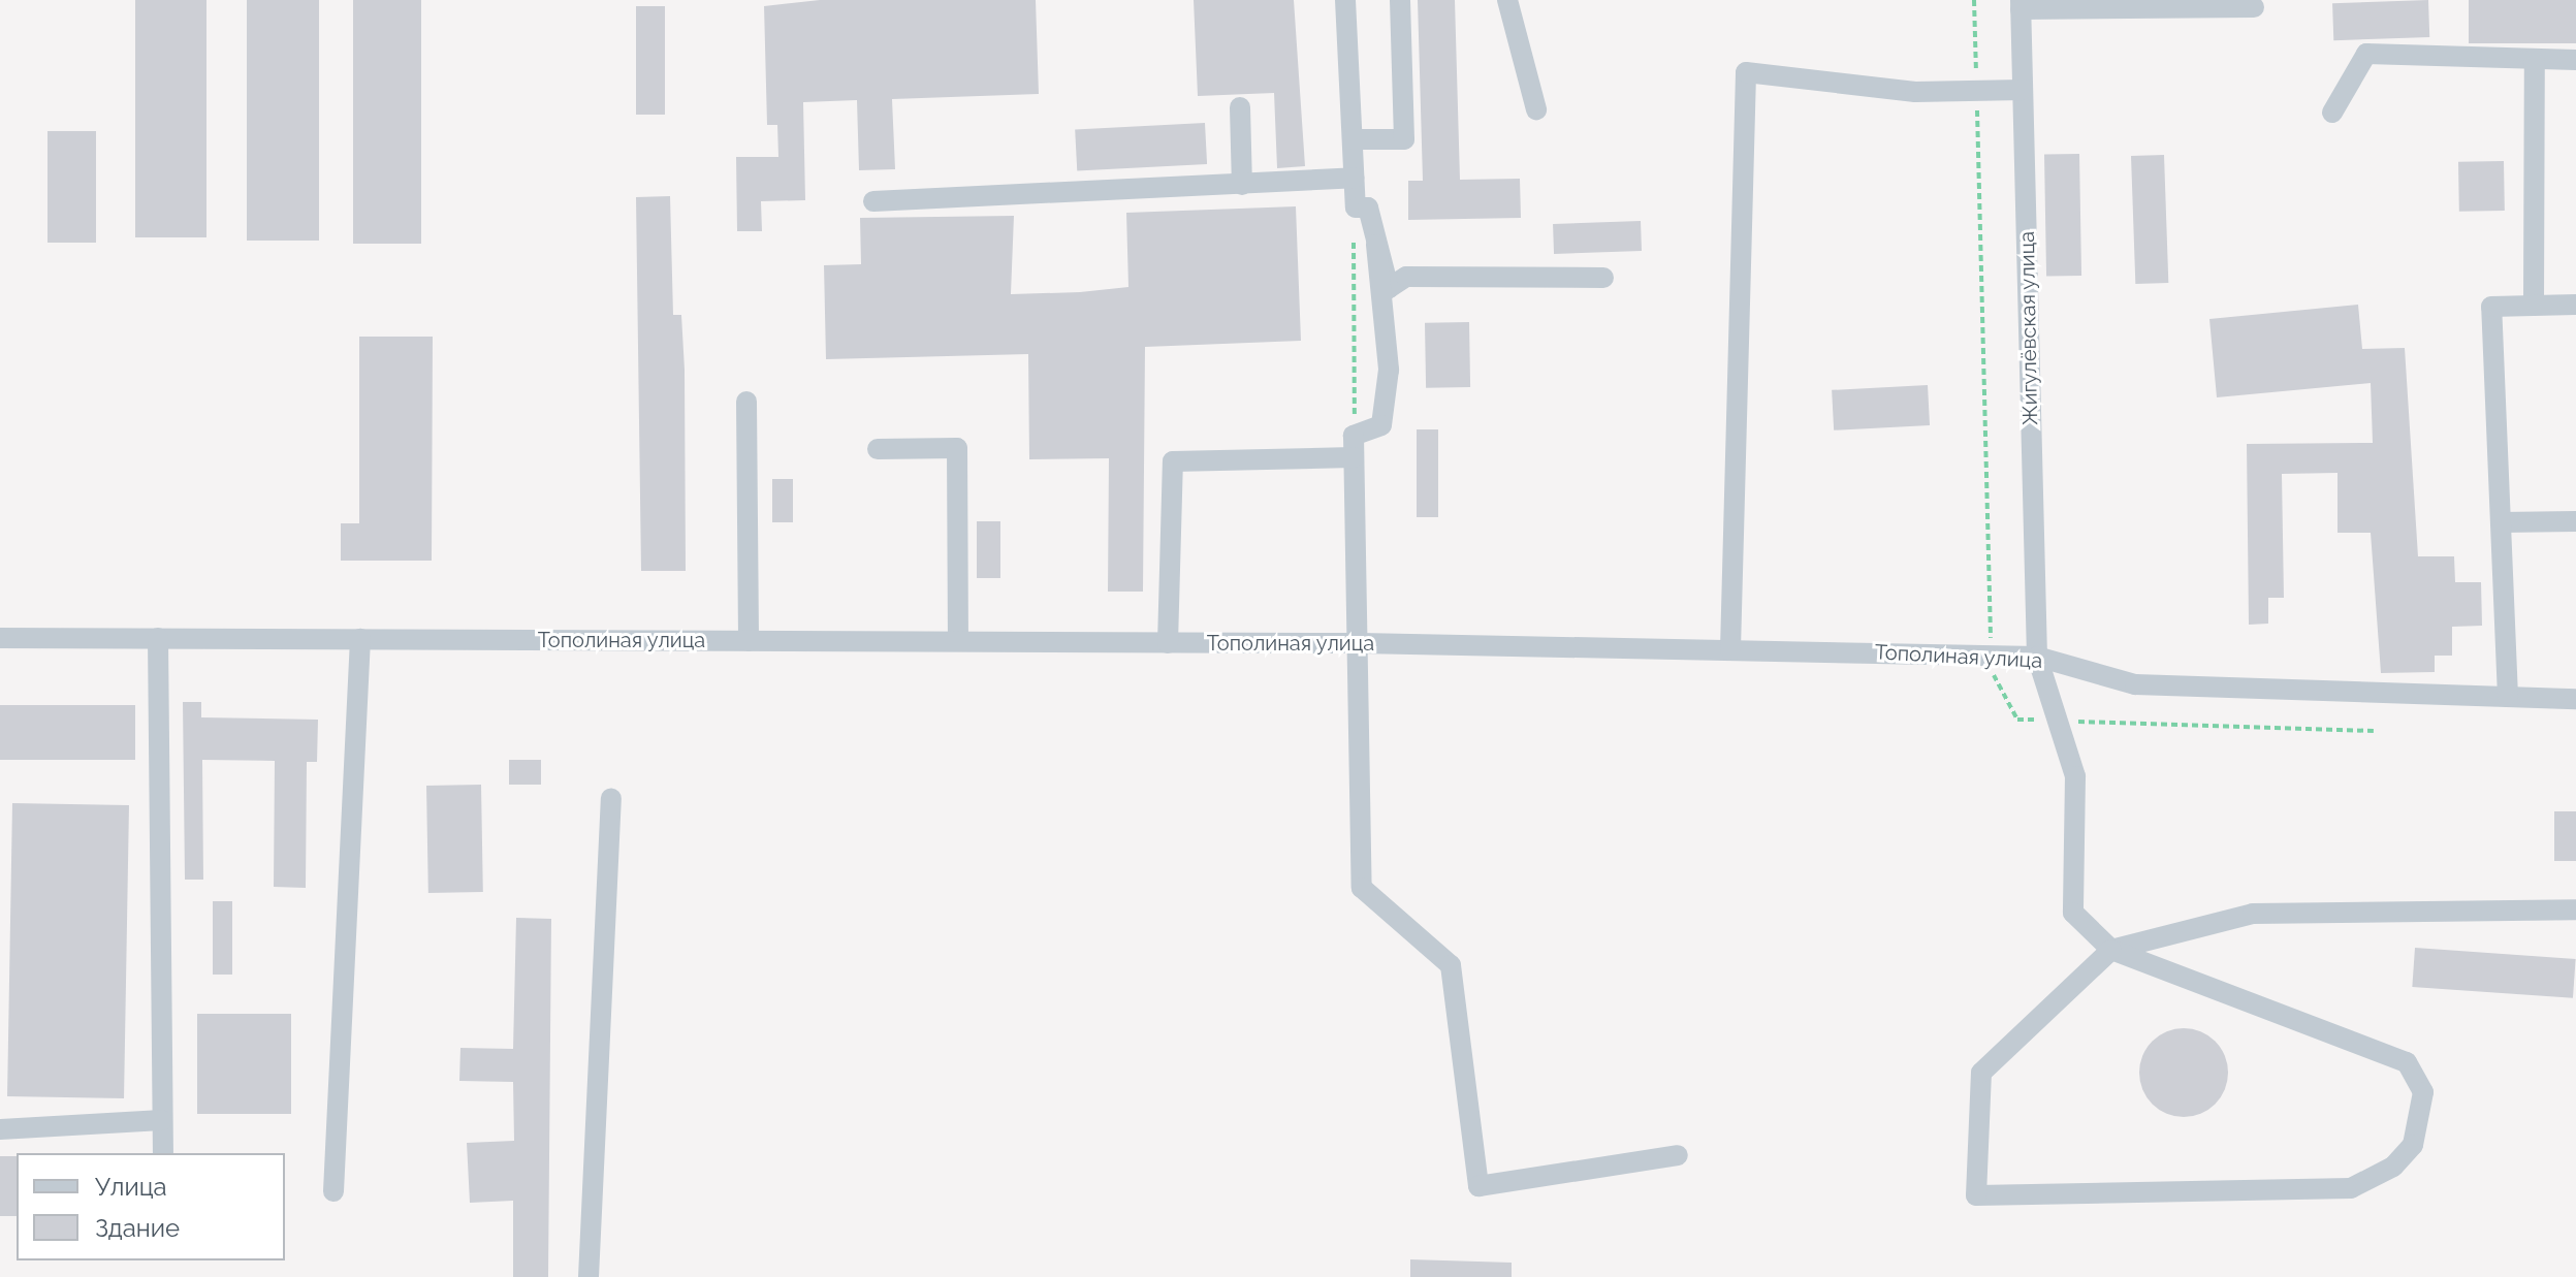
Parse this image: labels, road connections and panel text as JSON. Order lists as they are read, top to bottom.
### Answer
{
  "streets": {
    "street": ["Жигулёвская улица", "Тополиная улица"]
  },
  "crossings": [
    ["Жигулёвская улица", "Тополиная улица"]
  ],
  "legend": ["Улица", "Здание"]
}
